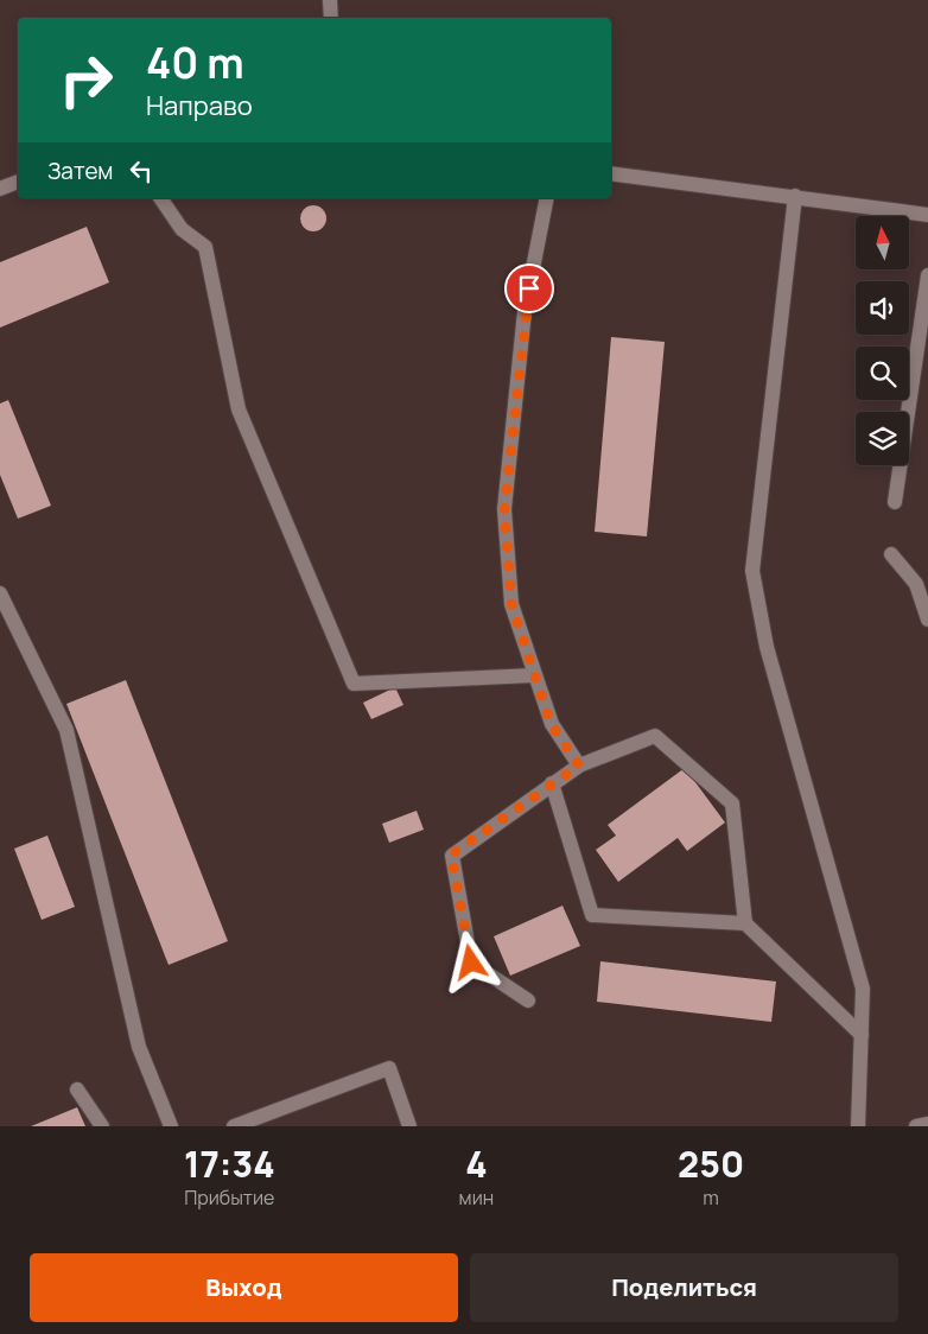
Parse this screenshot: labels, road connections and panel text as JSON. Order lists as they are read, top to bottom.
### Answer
{
  "north": "top",
  "page": {
    "turn": ["40 m", "Направо"],
    "then": "Затем",
    "eta": [
      "17:34",
      "Прибытие",
      "4",
      "мин",
      "250",
      "m"
    ],
    "buttons": ["Выход", "Поделиться"]
  }
}
